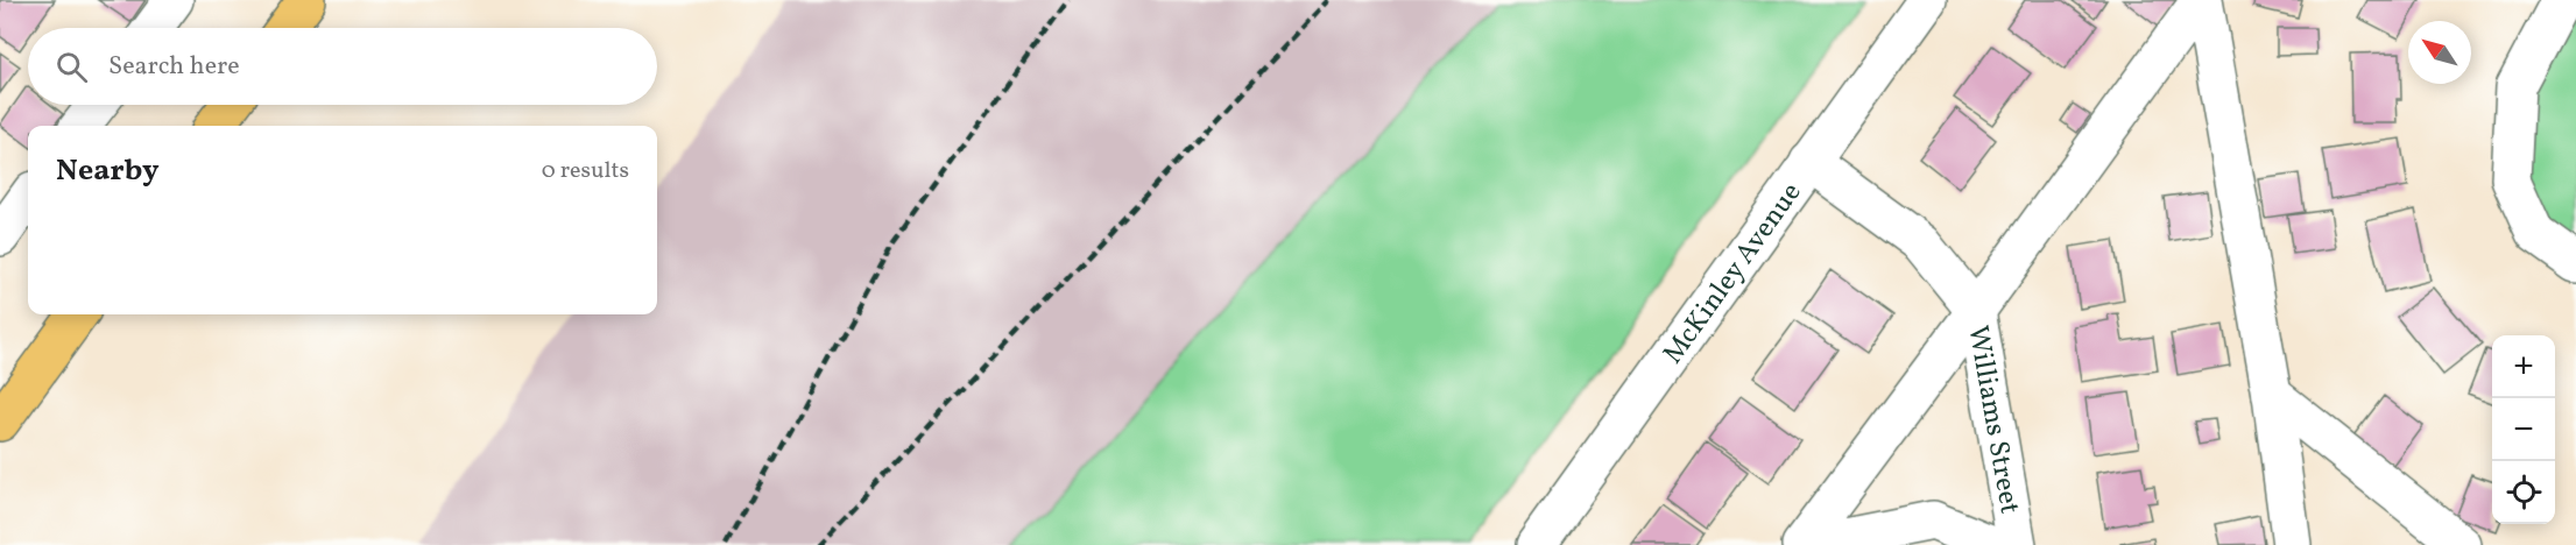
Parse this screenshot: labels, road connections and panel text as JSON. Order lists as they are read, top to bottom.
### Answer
{
  "streets": {
    "street": ["McKinley Avenue", "Williams Street"]
  },
  "crossings": [
    ["McKinley Avenue", "Williams Street"]
  ],
  "north": "top left",
  "page": {
    "search": "Search here",
    "heading": ["Nearby", "0 results"],
    "map_buttons": ["+", "−"]
  }
}
